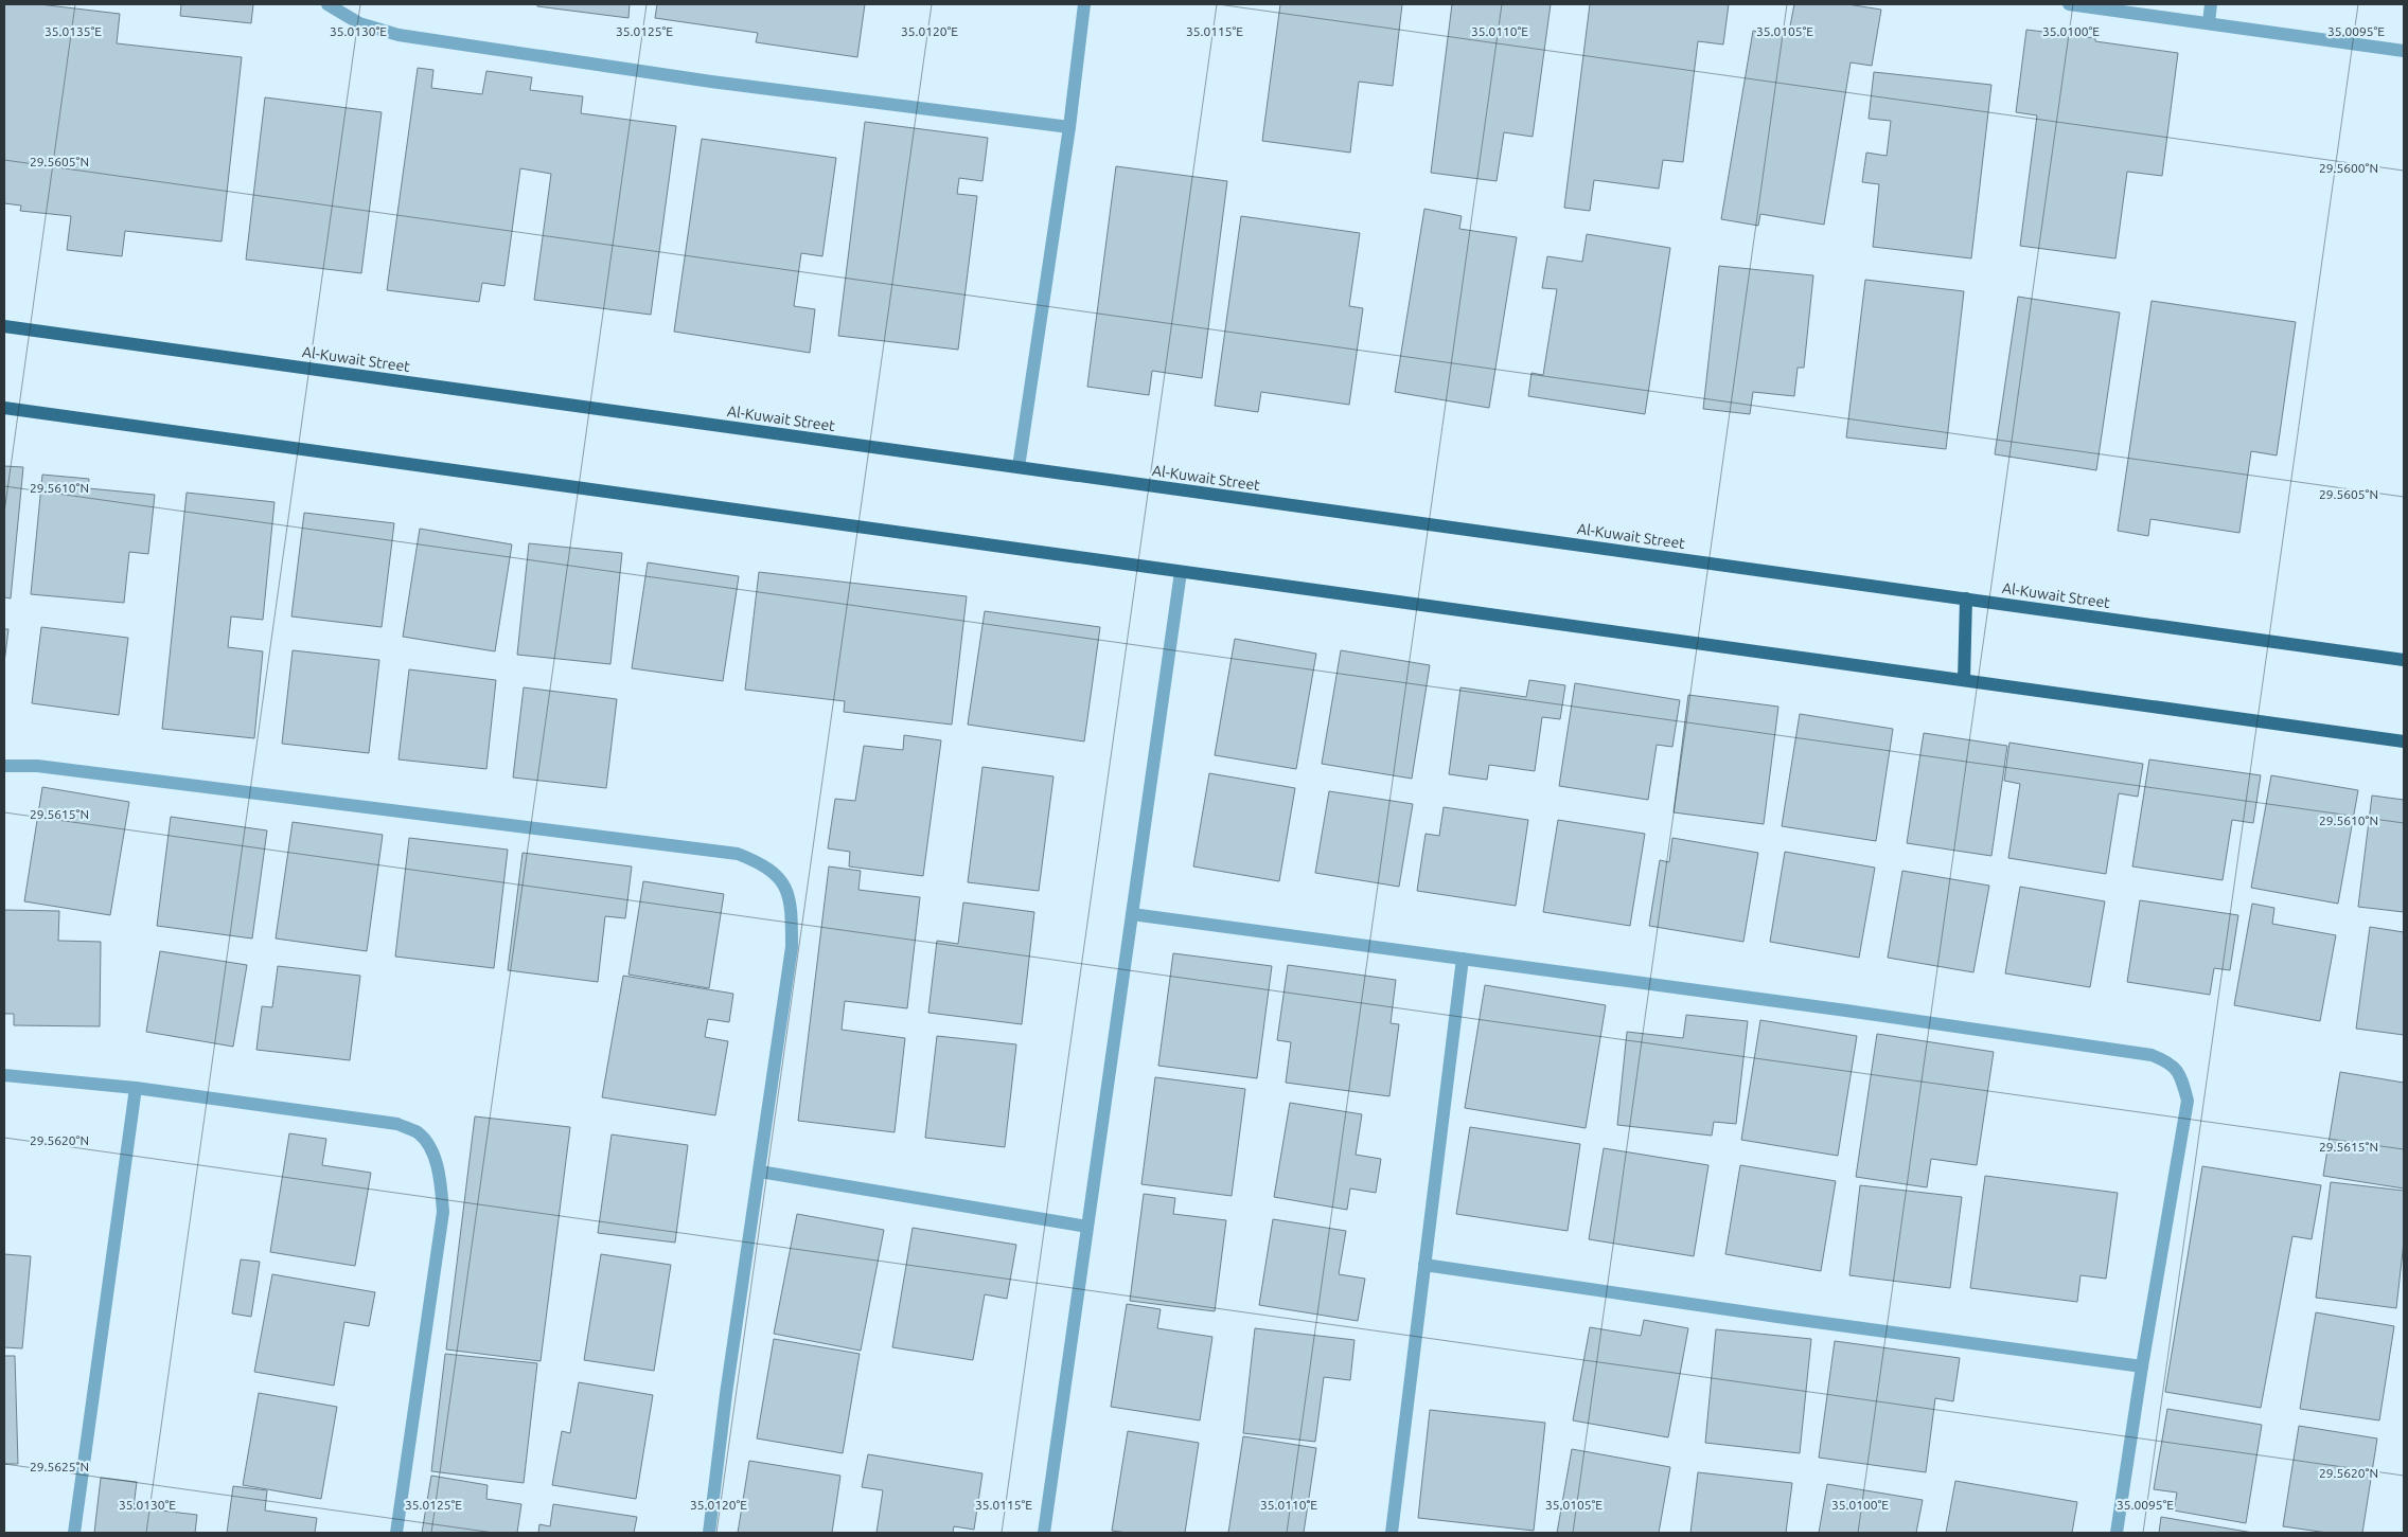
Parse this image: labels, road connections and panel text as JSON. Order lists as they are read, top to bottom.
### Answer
{
  "streets": {
    "main road": ["Al-Kuwait Street"]
  },
  "coordinates": [
    "35.0135°E",
    "35.0130°E",
    "35.0125°E",
    "35.0120°E",
    "35.0115°E",
    "35.0110°E",
    "35.0105°E",
    "35.0100°E",
    "35.0095°E",
    "29.5605°N",
    "29.5600°N",
    "29.5610°N",
    "29.5615°N",
    "29.5620°N",
    "29.5625°N"
  ]
}
